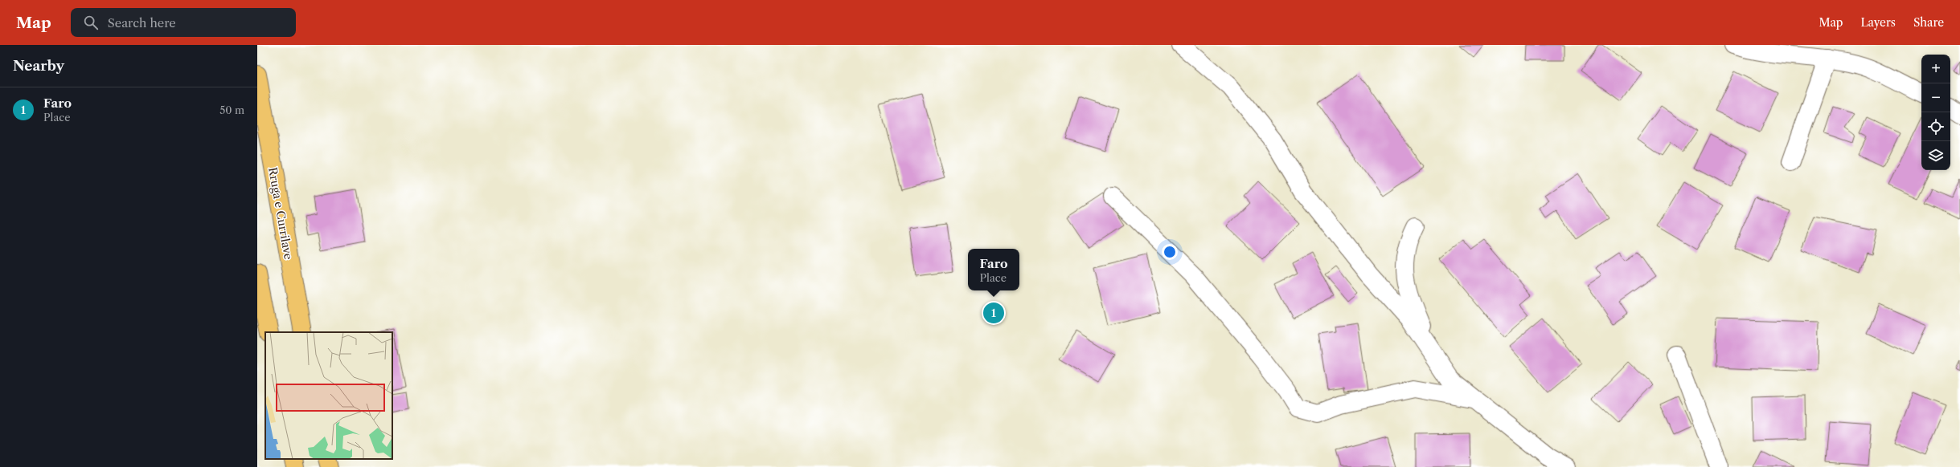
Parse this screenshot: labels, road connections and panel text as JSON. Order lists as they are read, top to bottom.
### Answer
{
  "streets": {
    "main road": ["Rruga e Currilave"]
  },
  "page": {
    "header": "Map",
    "search": "Search here",
    "nav": ["Map", "Layers", "Share"],
    "heading": "Nearby",
    "map_buttons": ["+", "−"],
    "list": [
      {
        "mark": "1",
        "name": "Faro",
        "note": "Place",
        "value": "50 m"
      }
    ],
    "popup": ["Faro", "Place"],
    "pins": "1"
  }
}
